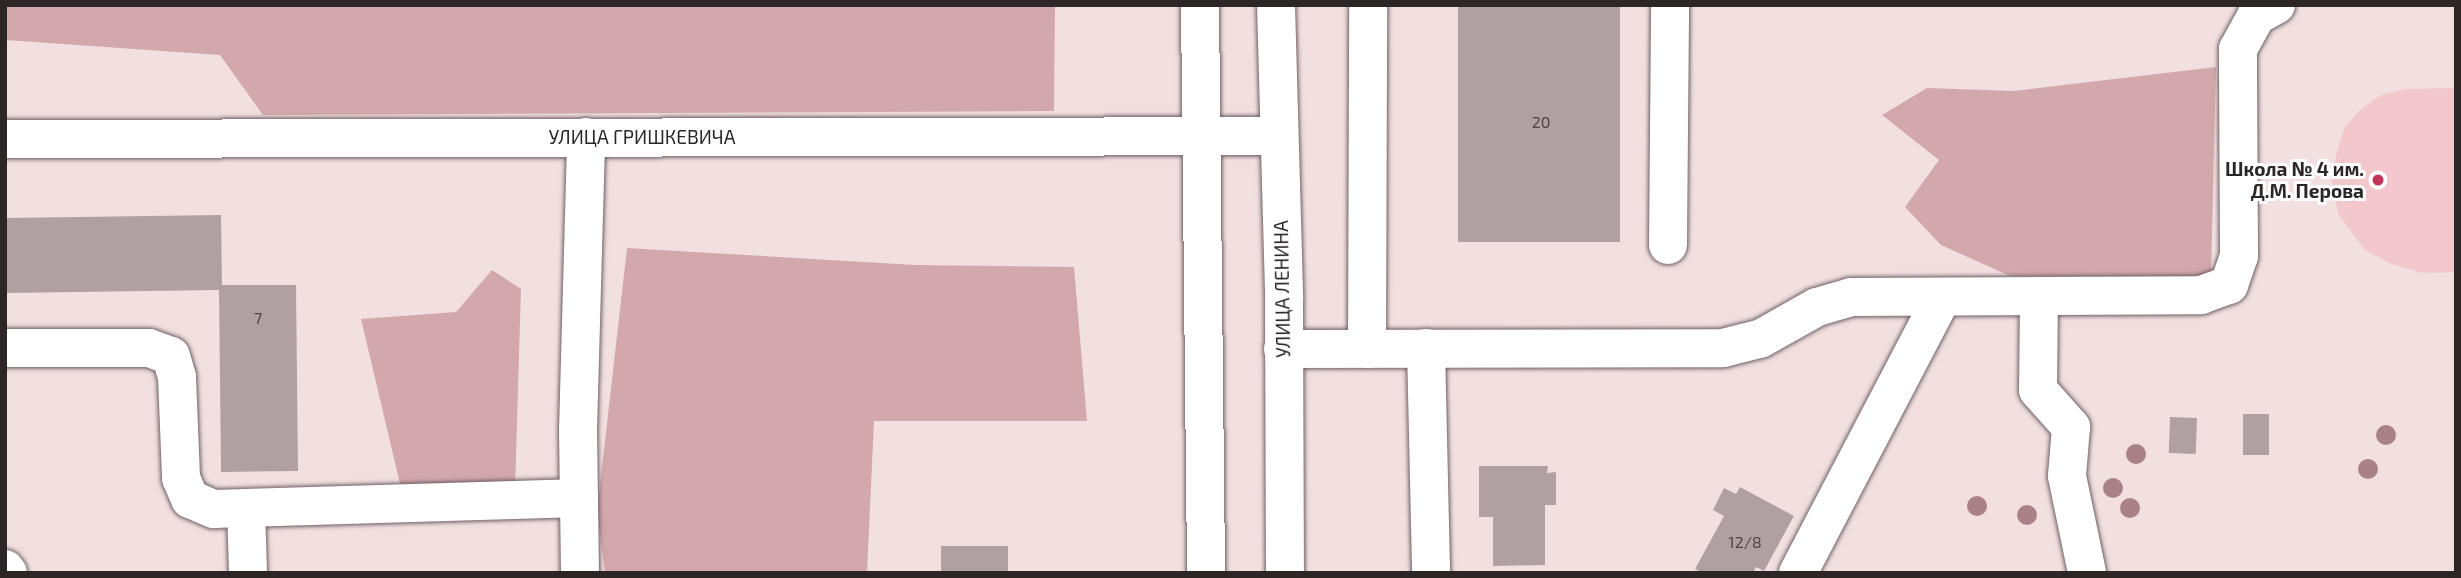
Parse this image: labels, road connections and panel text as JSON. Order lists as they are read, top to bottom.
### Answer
{
  "streets": {
    "street": ["УЛИЦА ГРИШКЕВИЧА", "УЛИЦА ЛЕНИНА"]
  },
  "crossings": [
    ["УЛИЦА ГРИШКЕВИЧА", "УЛИЦА ЛЕНИНА"]
  ],
  "places": ["Школа № 4 им. Д.М. Перова"],
  "house_numbers": ["20", "7", "12/8"]
}
